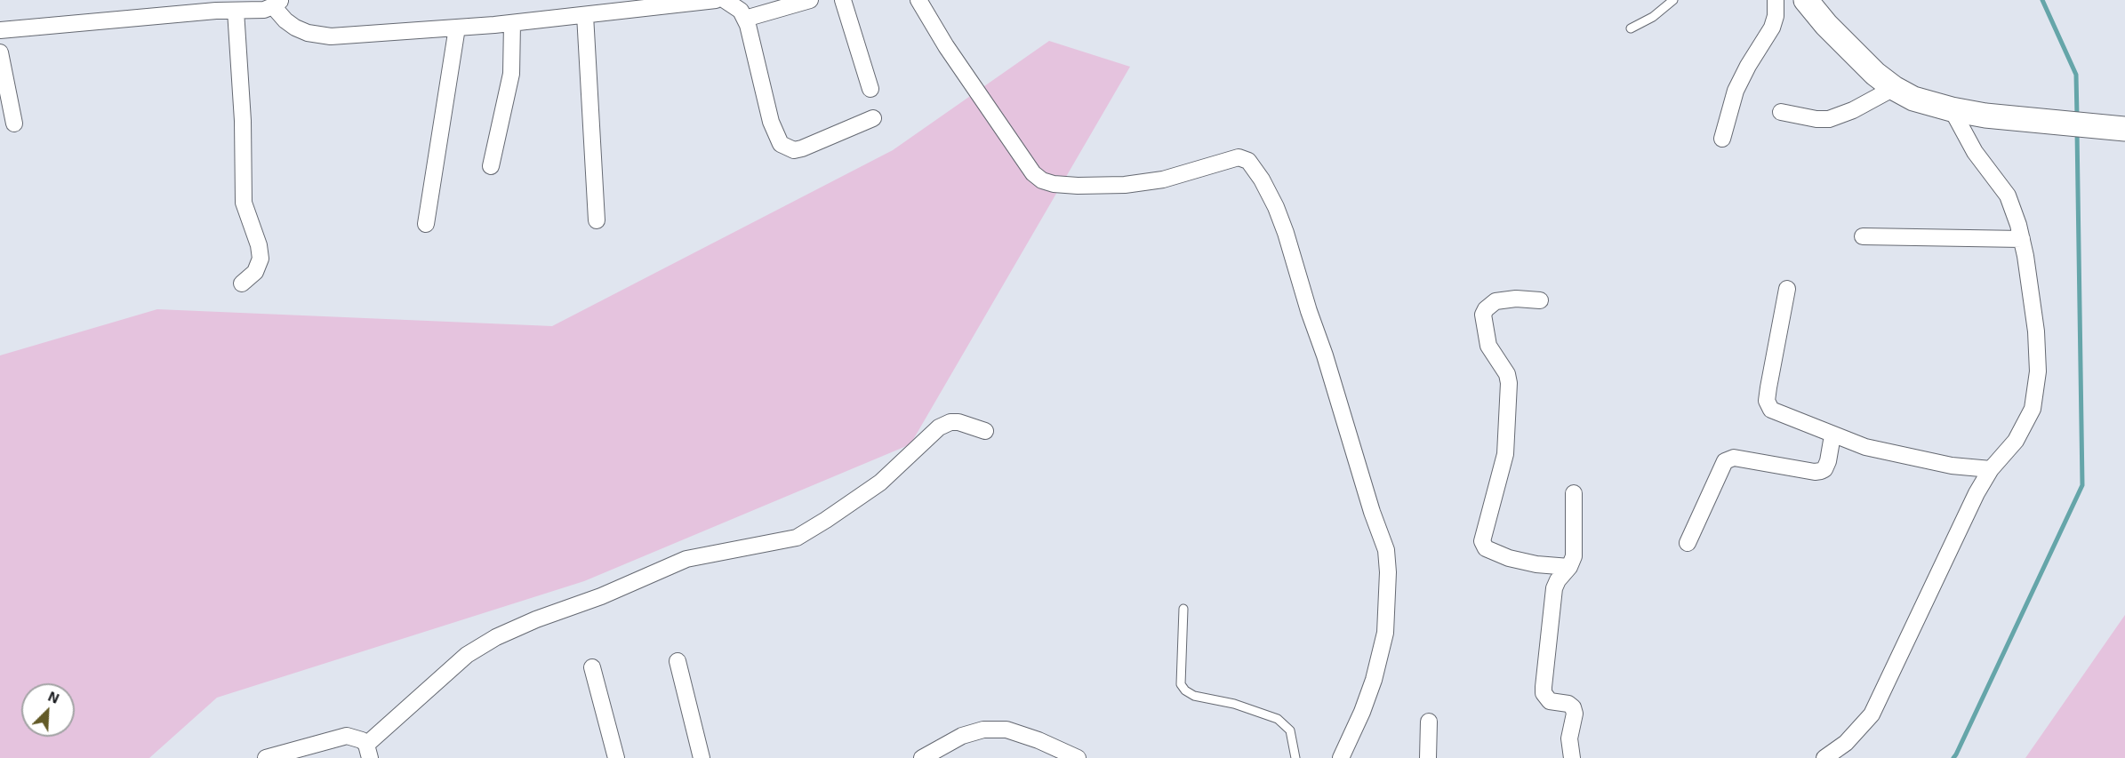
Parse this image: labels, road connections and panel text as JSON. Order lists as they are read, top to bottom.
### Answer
{
  "north": "top right"
}
